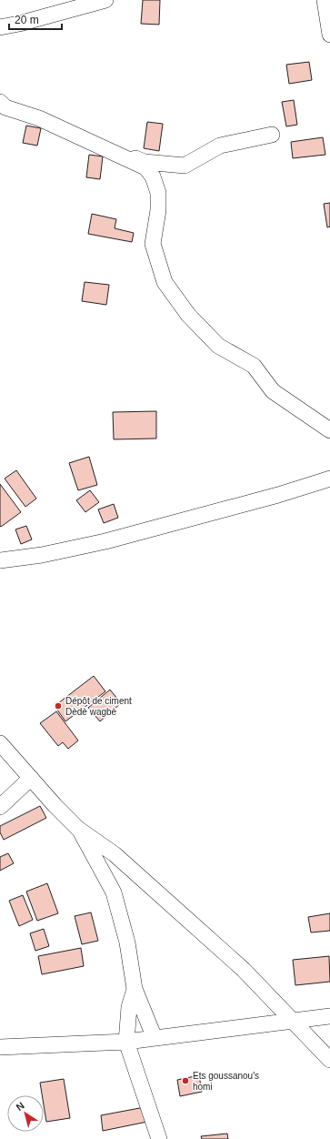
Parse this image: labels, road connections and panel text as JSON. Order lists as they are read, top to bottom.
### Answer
{
  "places": ["Dépôt de ciment Dèdè wagbè", "Ets goussanou's homi"],
  "scale_bar": "20 m",
  "north": "top left"
}
